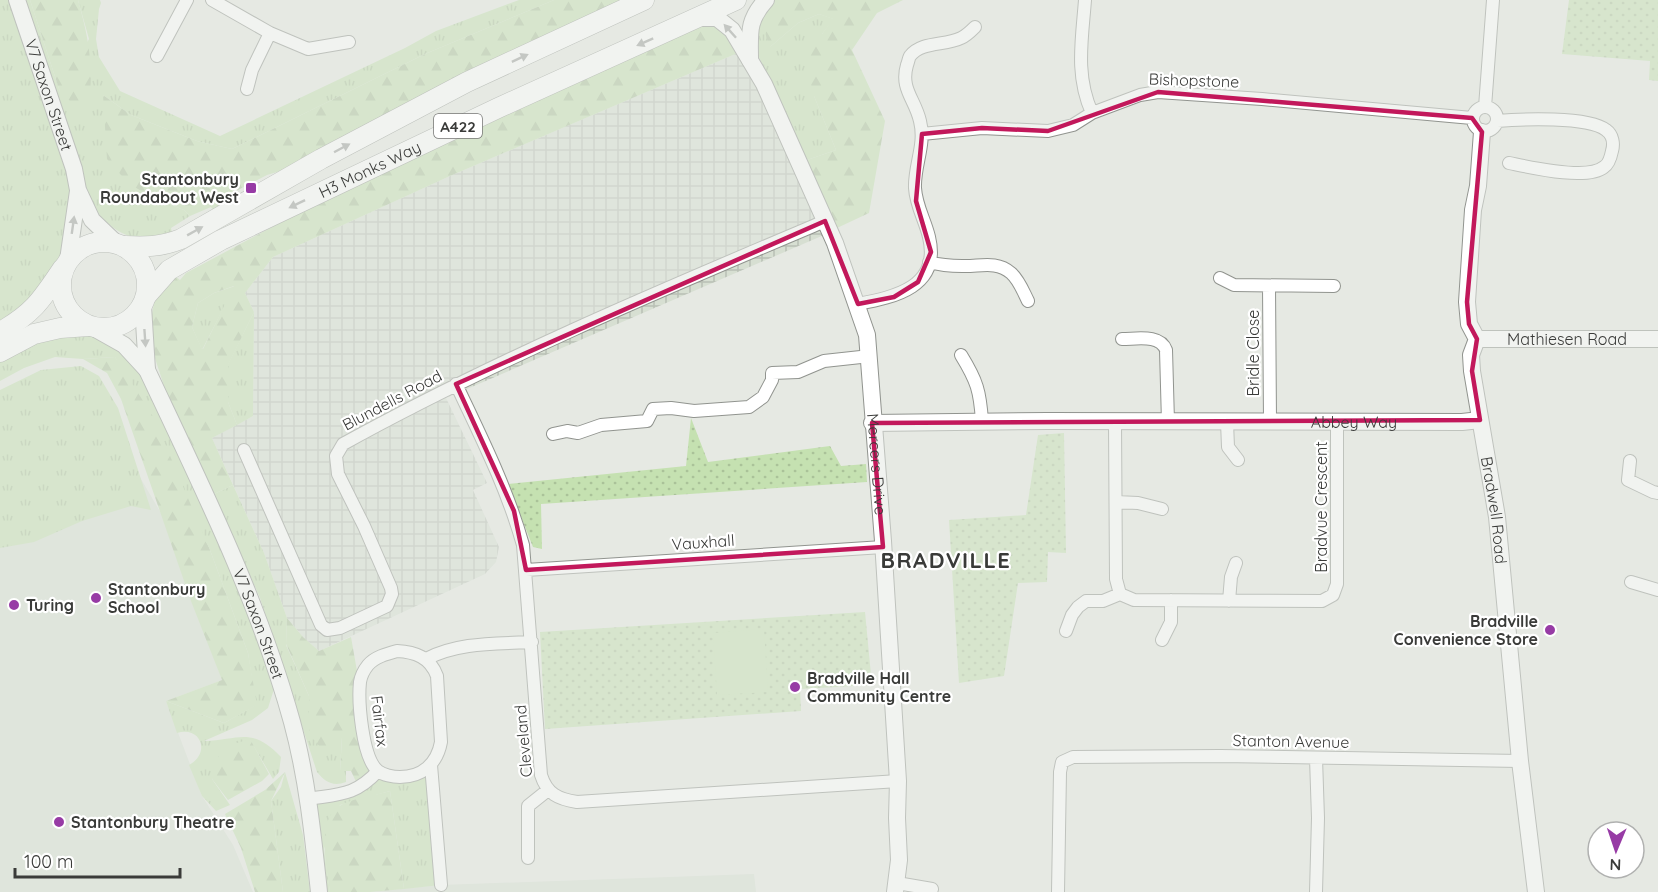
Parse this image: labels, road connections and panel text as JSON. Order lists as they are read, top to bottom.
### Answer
{
  "streets": {
    "main road": ["A422", "H3 Monks Way"],
    "street": [
      "Bishopstone",
      "V7 Saxon Street",
      "Mathiesen Road",
      "Bridle Close",
      "Blundells Road",
      "Abbey Way",
      "Mercers Drive",
      "Bradvue Crescent",
      "Bradwell Road",
      "Vauxhall",
      "Fairfax",
      "Cleveland",
      "Stanton Avenue"
    ]
  },
  "crossings": [
    ["Bishopstone", "Bradwell Road"],
    ["V7 Saxon Street", "A422"],
    ["V7 Saxon Street", "H3 Monks Way"],
    ["V7 Saxon Street", "Fairfax"],
    ["A422", "H3 Monks Way"],
    ["H3 Monks Way", "Mercers Drive"],
    ["Mathiesen Road", "Bradwell Road"],
    ["Bridle Close", "Abbey Way"],
    ["Blundells Road", "Mercers Drive"],
    ["Blundells Road", "Cleveland"],
    ["Abbey Way", "Mercers Drive"],
    ["Abbey Way", "Bradvue Crescent"],
    ["Abbey Way", "Bradwell Road"],
    ["Mercers Drive", "Vauxhall"],
    ["Mercers Drive", "Cleveland"],
    ["Bradwell Road", "Stanton Avenue"],
    ["Vauxhall", "Cleveland"]
  ],
  "districts": ["BRADVILLE"],
  "places": {
    "transit": ["Stantonbury Roundabout West"],
    "other": [
      "Stantonbury School",
      "Turing",
      "Bradville Convenience Store",
      "Bradville Hall Community Centre",
      "Stantonbury Theatre"
    ]
  },
  "scale_bar": "100 m",
  "north": "bottom"
}
